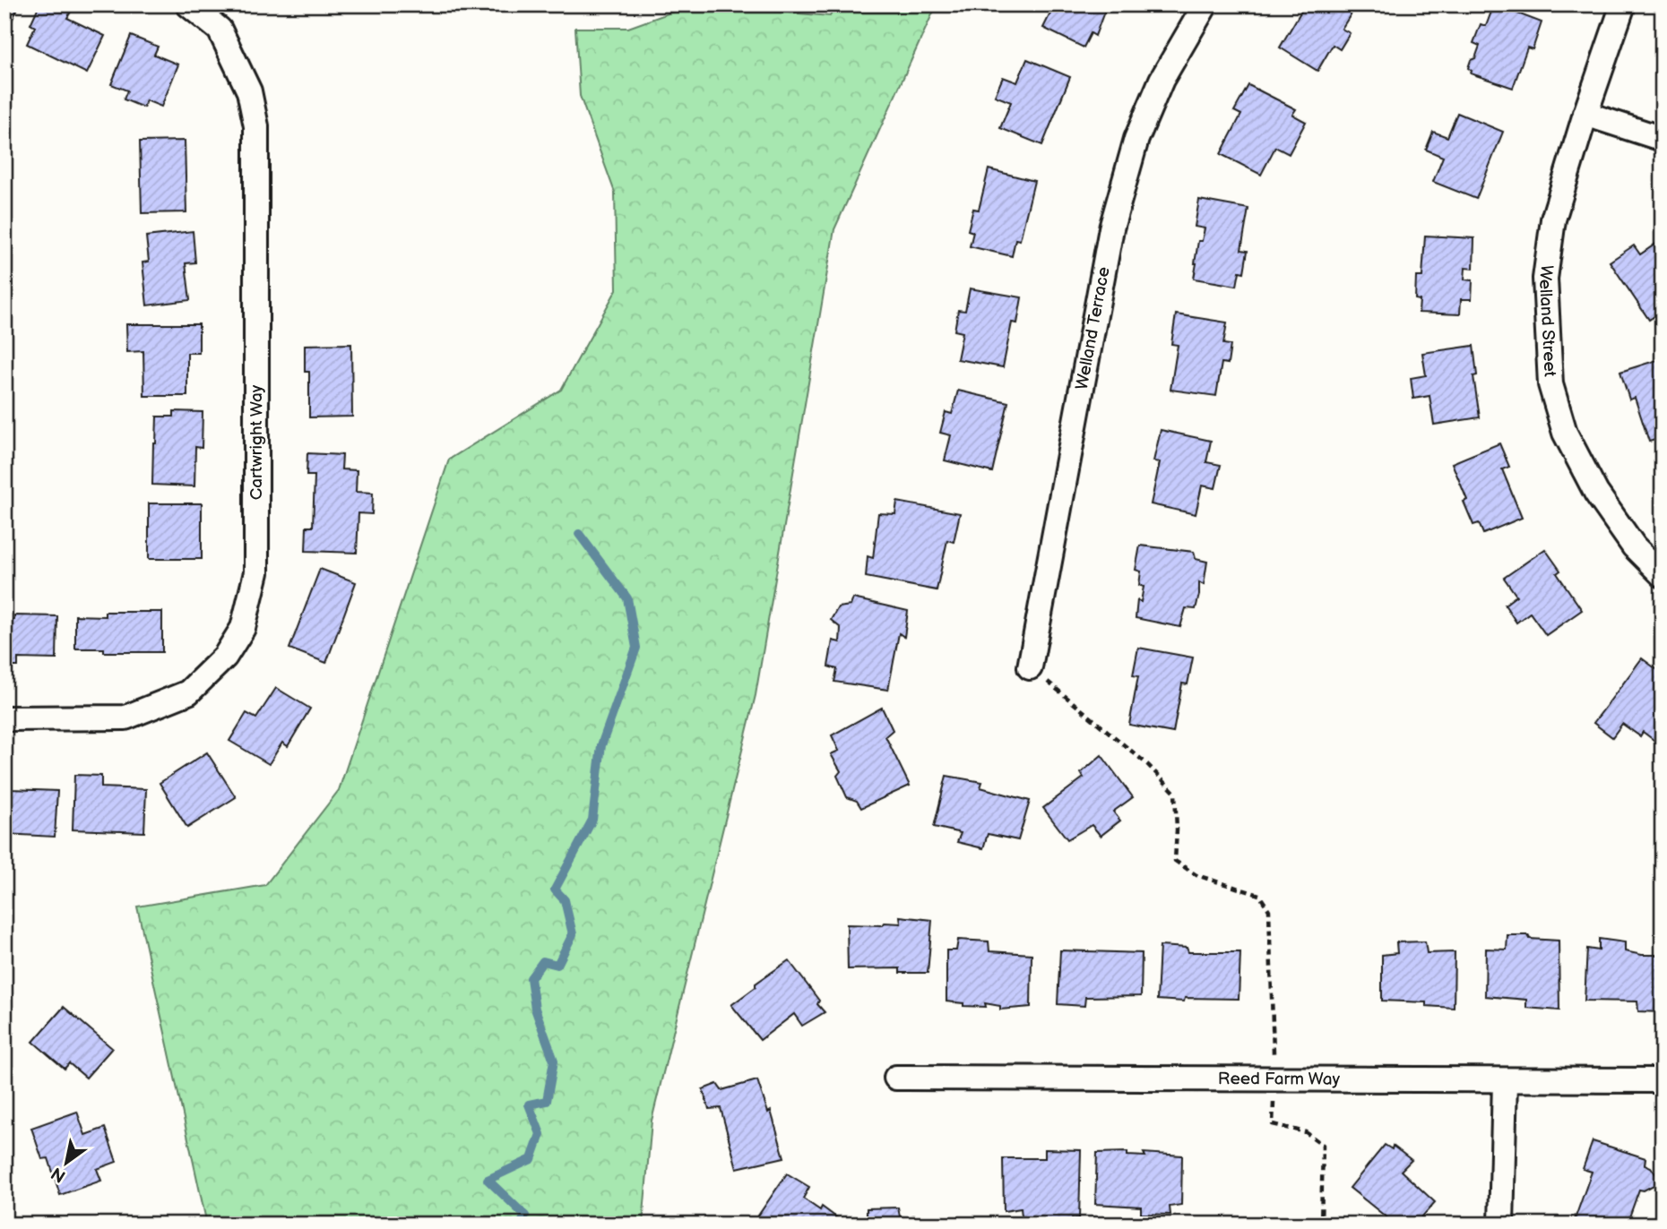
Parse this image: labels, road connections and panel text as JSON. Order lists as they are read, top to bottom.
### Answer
{
  "streets": {
    "street": [
      "Welland Street",
      "Welland Terrace",
      "Cartwright Way",
      "Reed Farm Way"
    ]
  },
  "north": "bottom left"
}
